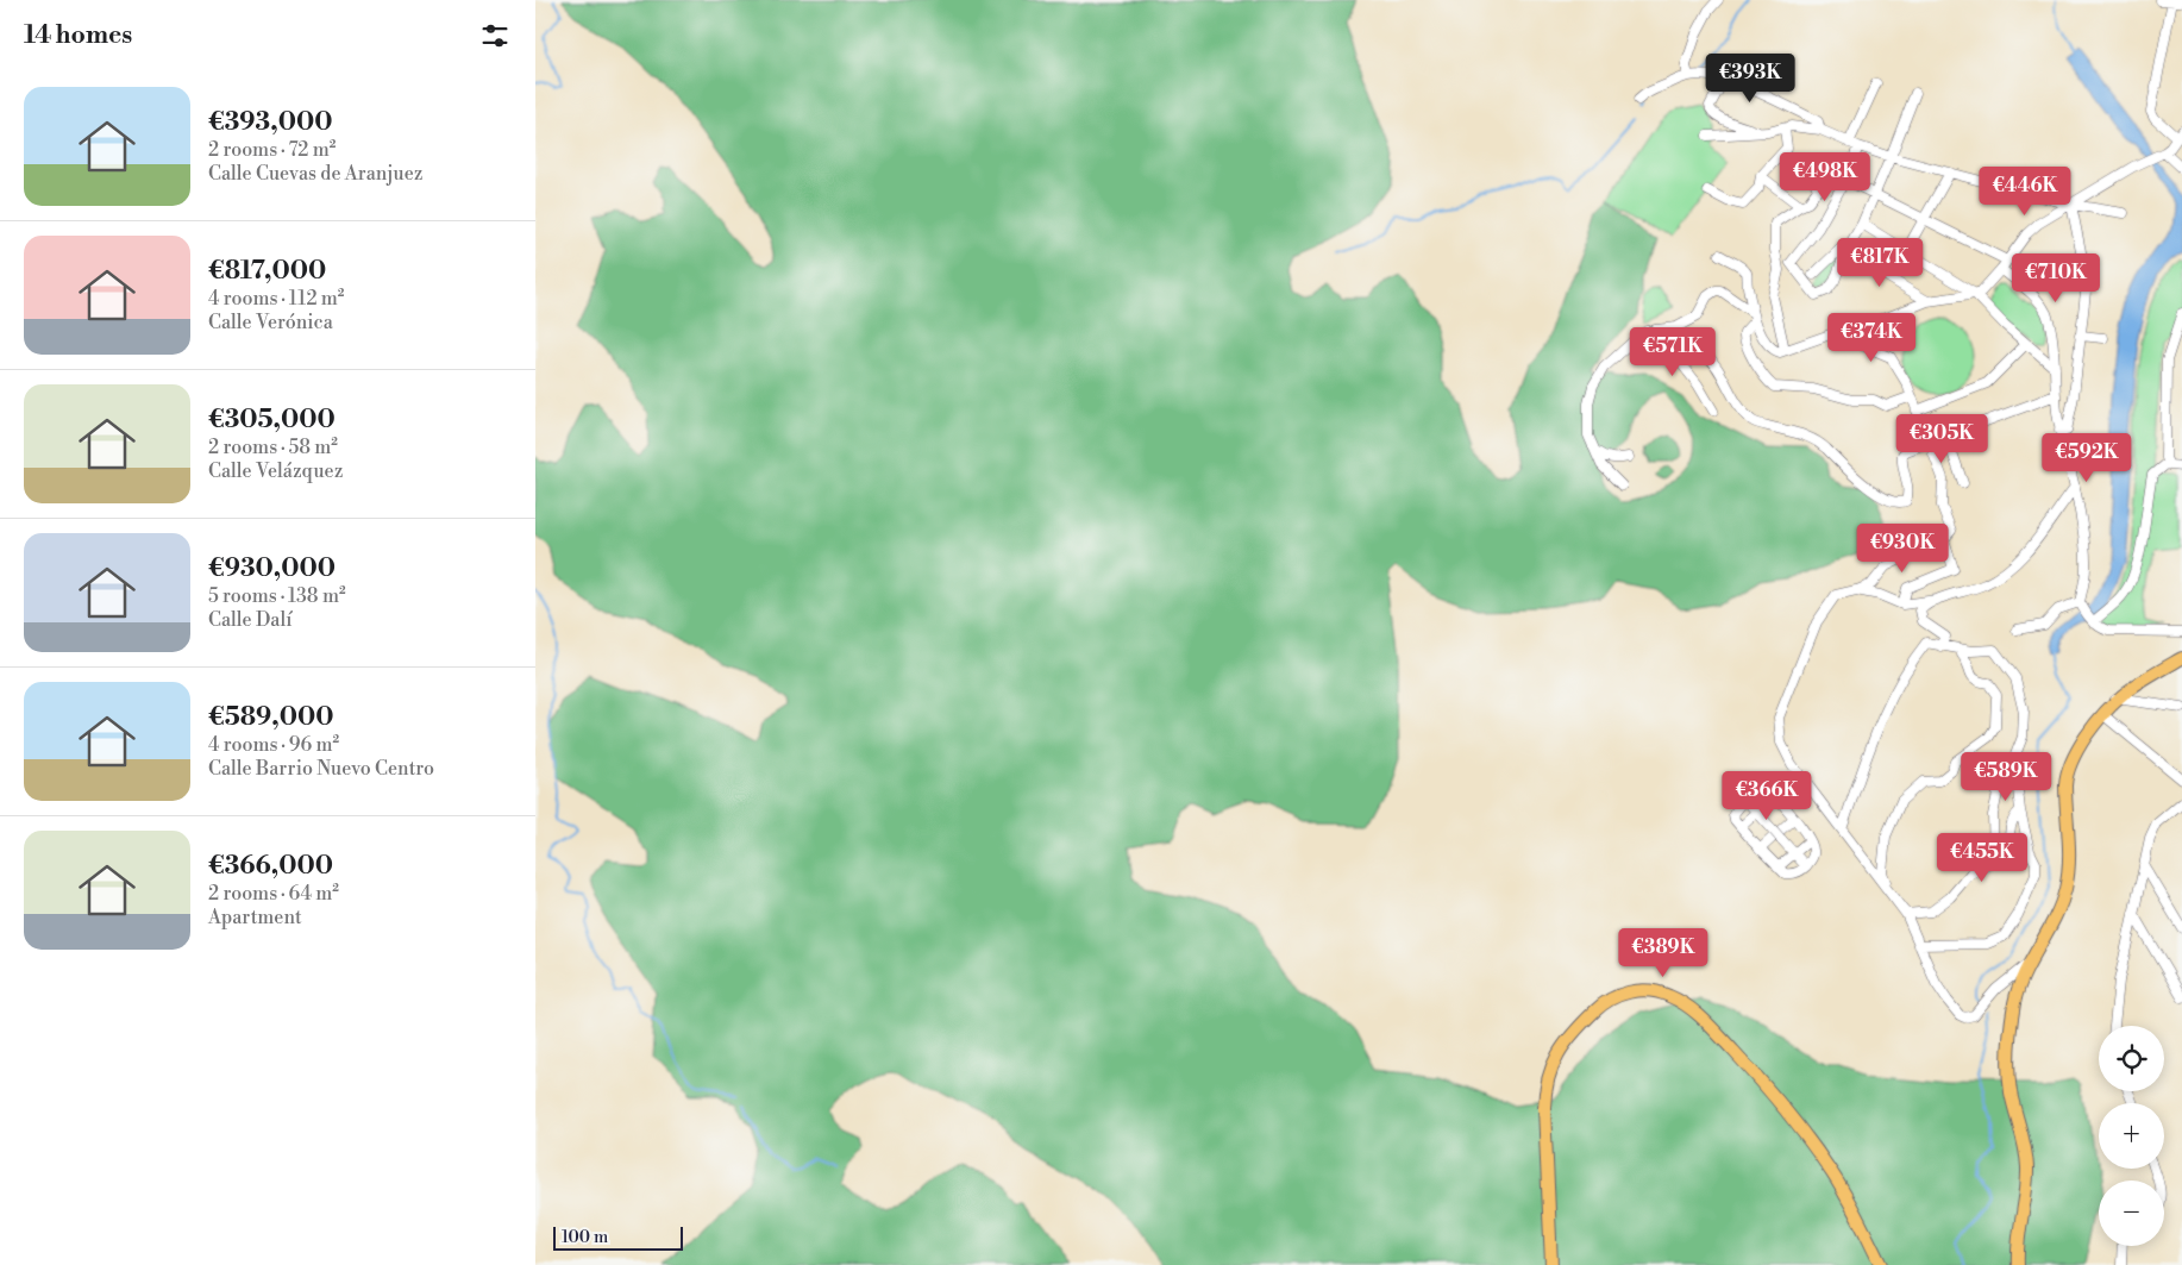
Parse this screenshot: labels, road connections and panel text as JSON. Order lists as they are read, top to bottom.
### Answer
{
  "scale_bar": "100 m",
  "page": {
    "heading": "14 homes",
    "price": [
      "€393K",
      "€498K",
      "€446K",
      "€817K",
      "€710K",
      "€374K",
      "€571K",
      "€305K",
      "€592K",
      "€930K",
      "€589K",
      "€366K",
      "€455K",
      "€389K"
    ],
    "list": [
      {
        "name": "€393,000",
        "note": "2 rooms · 72 m² · Calle Cuevas de Aranjuez"
      },
      {
        "name": "€817,000",
        "note": "4 rooms · 112 m² · Calle Verónica"
      },
      {
        "name": "€305,000",
        "note": "2 rooms · 58 m² · Calle Velázquez"
      },
      {
        "name": "€930,000",
        "note": "5 rooms · 138 m² · Calle Dalí"
      },
      {
        "name": "€589,000",
        "note": "4 rooms · 96 m² · Calle Barrio Nuevo Centro"
      },
      {
        "name": "€366,000",
        "note": "2 rooms · 64 m² · Apartment"
      }
    ],
    "map_buttons": ["+", "−"],
    "scale": "100 m"
  }
}
